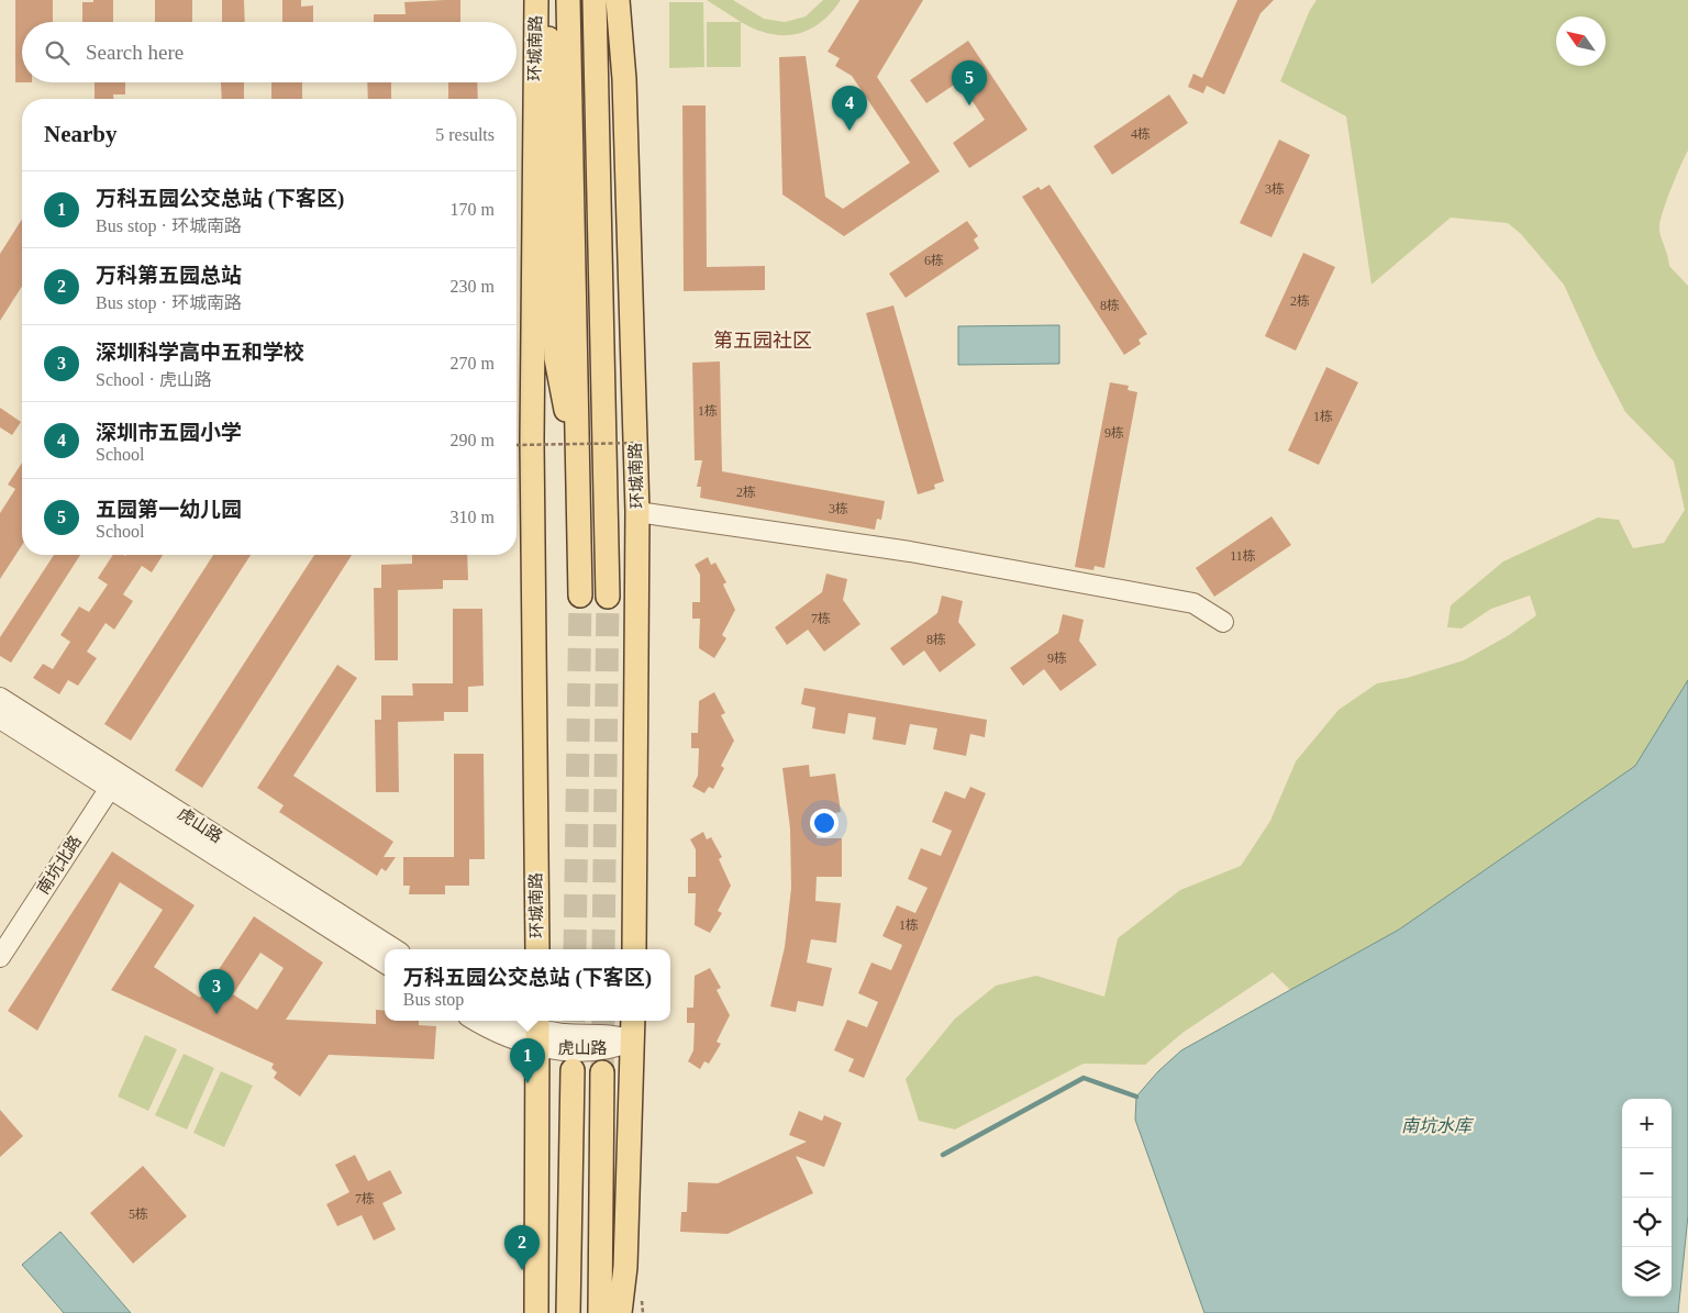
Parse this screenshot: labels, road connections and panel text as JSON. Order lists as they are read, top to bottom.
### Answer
{
  "streets": {
    "main road": ["环城南路"],
    "street": ["虎山路", "南坑北路"]
  },
  "crossings": [
    ["虎山路", "南坑北路"]
  ],
  "districts": ["第五园社区"],
  "water": ["南坑水库"],
  "house_numbers": [
    "4栋",
    "3栋",
    "6栋",
    "2栋",
    "8栋",
    "1栋",
    "1栋",
    "9栋",
    "2栋",
    "3栋",
    "11栋",
    "7栋",
    "8栋",
    "9栋",
    "1栋",
    "7栋",
    "5栋"
  ],
  "north": "top left",
  "page": {
    "search": "Search here",
    "pins": [
      "5",
      "4",
      "3",
      "1",
      "2"
    ],
    "heading": ["Nearby", "5 results"],
    "list": [
      {
        "mark": "1",
        "name": "万科五园公交总站 (下客区)",
        "note": "Bus stop · 环城南路",
        "value": "170 m"
      },
      {
        "mark": "2",
        "name": "万科第五园总站",
        "note": "Bus stop · 环城南路",
        "value": "230 m"
      },
      {
        "mark": "3",
        "name": "深圳科学高中五和学校",
        "note": "School · 虎山路",
        "value": "270 m"
      },
      {
        "mark": "4",
        "name": "深圳市五园小学",
        "note": "School",
        "value": "290 m"
      },
      {
        "mark": "5",
        "name": "五园第一幼儿园",
        "note": "School",
        "value": "310 m"
      }
    ],
    "popup": ["万科五园公交总站 (下客区)", "Bus stop"],
    "map_buttons": ["+", "−"]
  }
}
